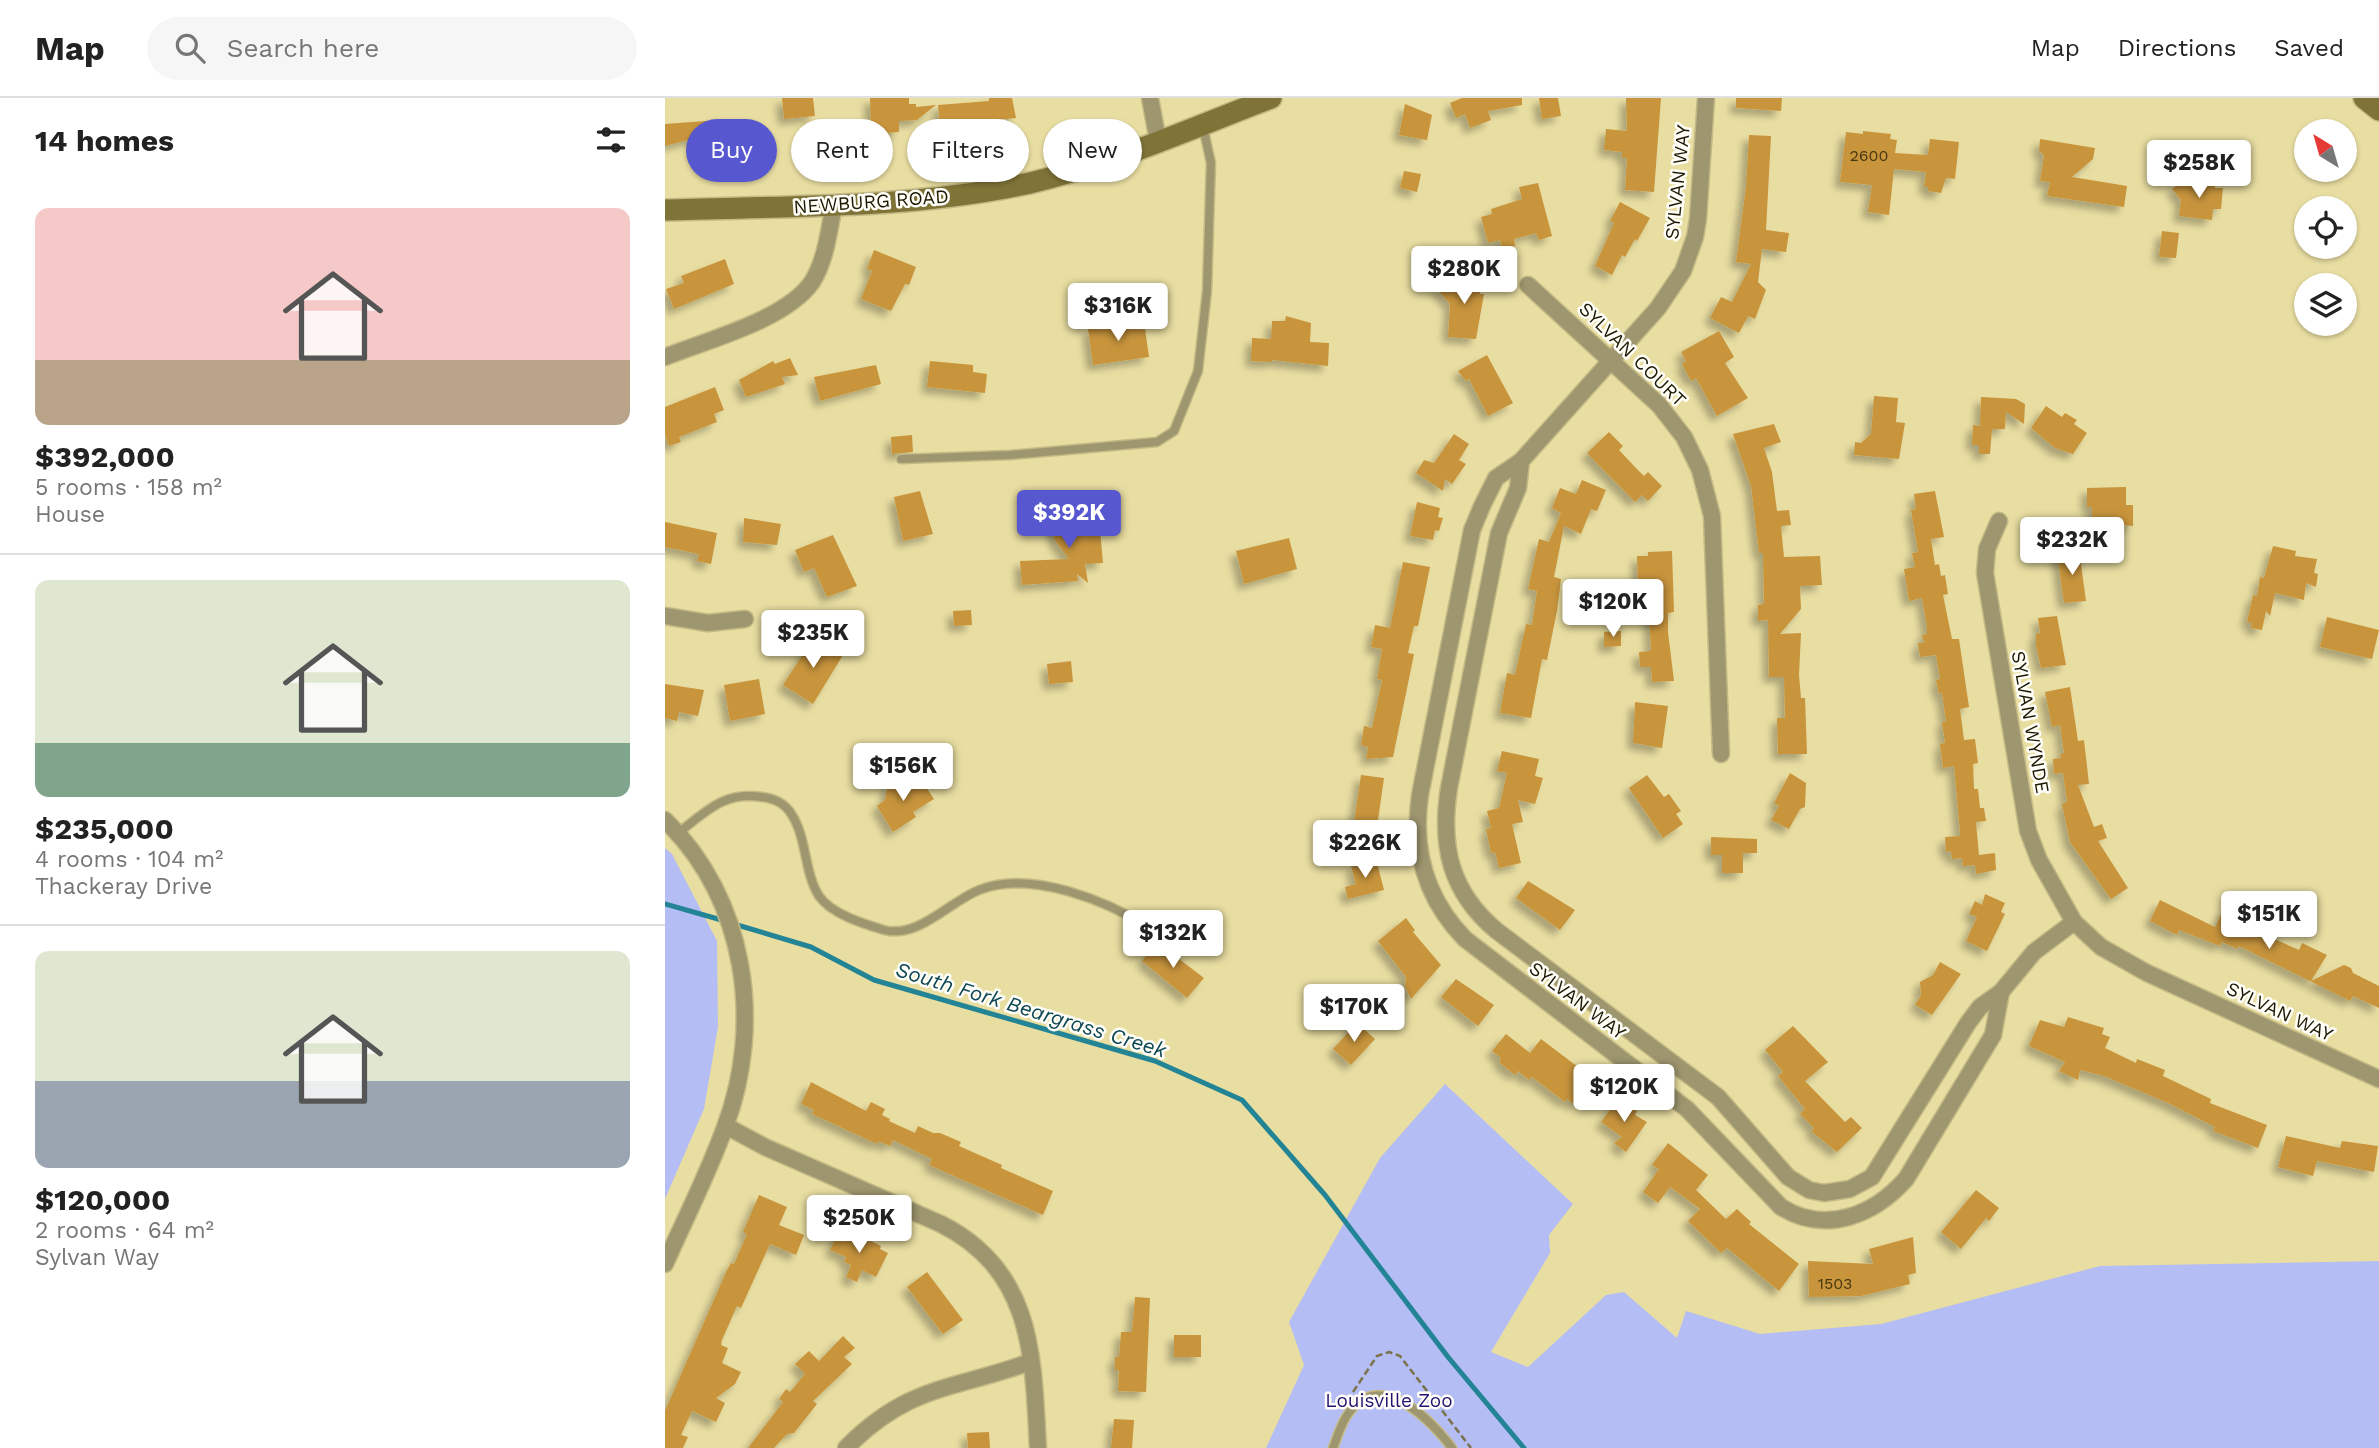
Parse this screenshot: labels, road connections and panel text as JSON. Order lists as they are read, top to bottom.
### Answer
{
  "streets": {
    "main road": ["NEWBURG ROAD"],
    "street": ["SYLVAN WAY", "SYLVAN COURT", "SYLVAN WYNDE"]
  },
  "crossings": [
    ["SYLVAN WAY", "SYLVAN COURT"],
    ["SYLVAN WAY", "SYLVAN WYNDE"]
  ],
  "water": ["South Fork Beargrass Creek"],
  "parks": ["Louisville Zoo"],
  "house_numbers": ["2600", "1503"],
  "north": "top left",
  "page": {
    "header": "Map",
    "search": "Search here",
    "nav": ["Map", "Directions", "Saved"],
    "heading": "14 homes",
    "chip": [
      "Buy",
      "Rent",
      "Filters",
      "New"
    ],
    "price": [
      "$258K",
      "$280K",
      "$316K",
      "$392K",
      "$232K",
      "$120K",
      "$235K",
      "$156K",
      "$226K",
      "$151K",
      "$132K",
      "$170K",
      "$120K",
      "$250K"
    ],
    "list": [
      {
        "name": "$392,000",
        "note": "5 rooms · 158 m² · House"
      },
      {
        "name": "$235,000",
        "note": "4 rooms · 104 m² · Thackeray Drive"
      },
      {
        "name": "$120,000",
        "note": "2 rooms · 64 m² · Sylvan Way"
      }
    ]
  }
}
